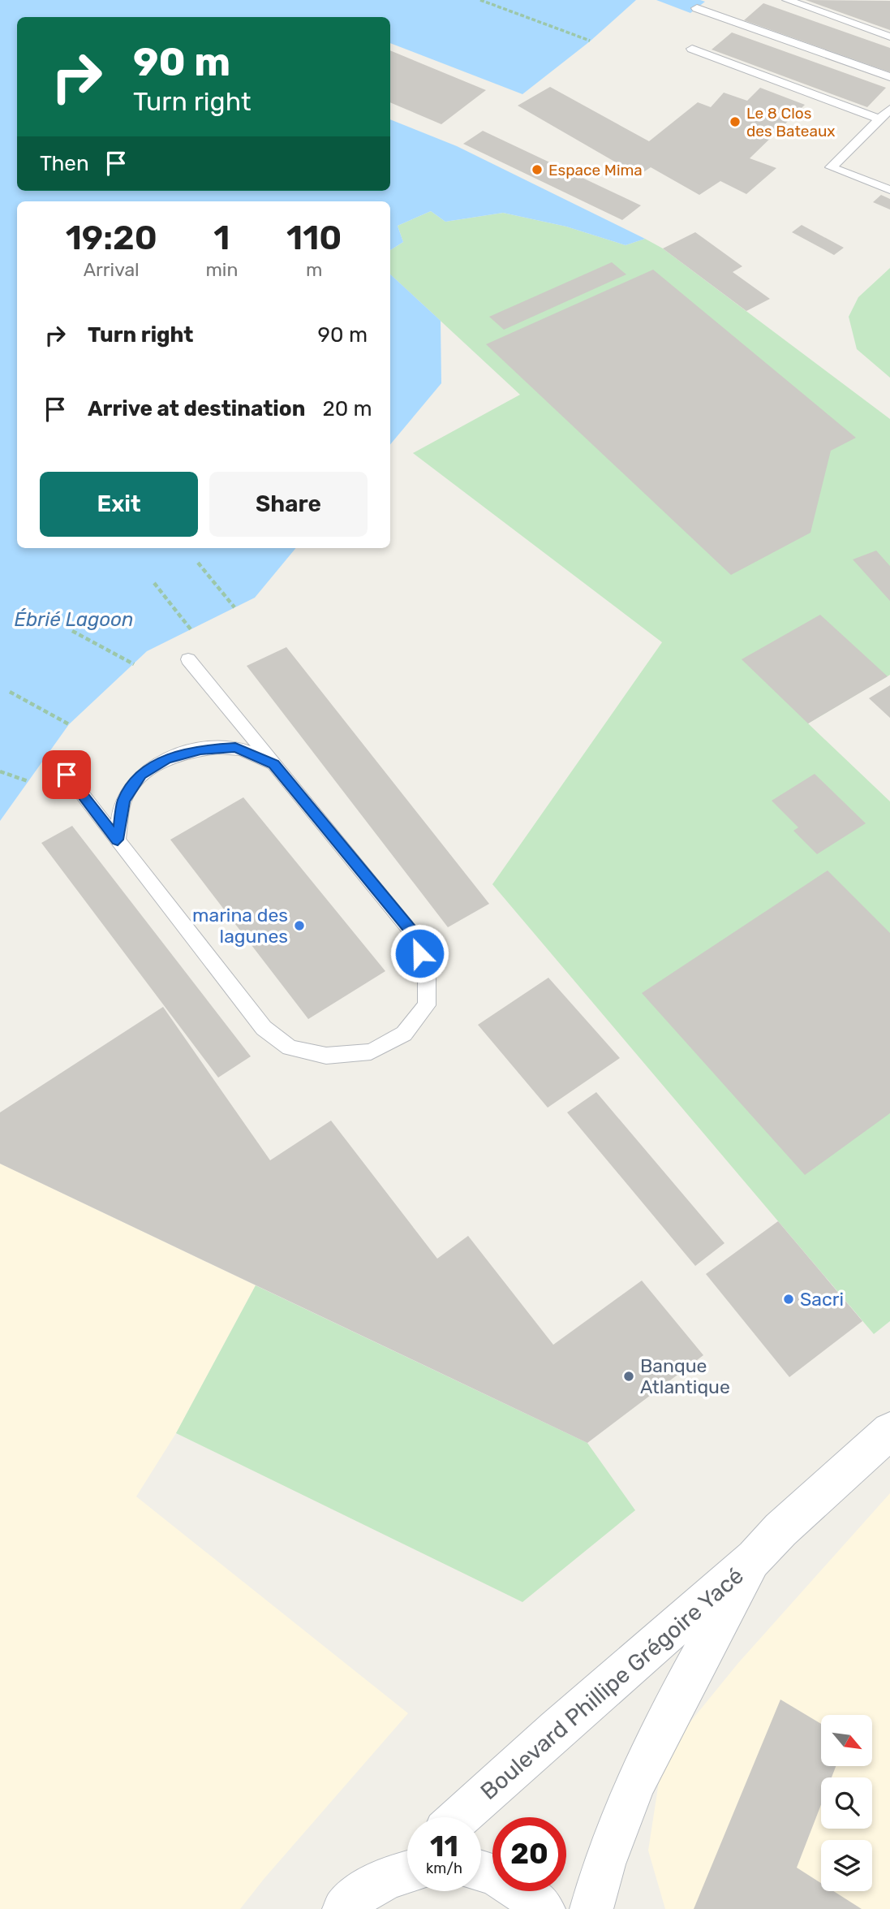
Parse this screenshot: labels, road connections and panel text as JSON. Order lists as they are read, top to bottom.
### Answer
{
  "streets": {
    "main road": ["Boulevard Phillipe Grégoire Yacé"]
  },
  "water": ["Ébrié Lagoon"],
  "places": [
    "Le 8 Clos des Bateaux",
    "Espace Mima",
    "marina des lagunes",
    "Sacri",
    "Banque Atlantique"
  ],
  "north": "bottom right",
  "page": {
    "turn": ["90 m", "Turn right"],
    "then": "Then",
    "eta": [
      "19:20",
      "Arrival",
      "1",
      "min",
      "110",
      "m"
    ],
    "list": [
      {
        "name": "Turn right",
        "value": "90 m"
      },
      {
        "name": "Arrive at destination",
        "value": "20 m"
      }
    ],
    "buttons": ["Exit", "Share"],
    "speed": "11 km/h",
    "limit": "20"
  }
}
